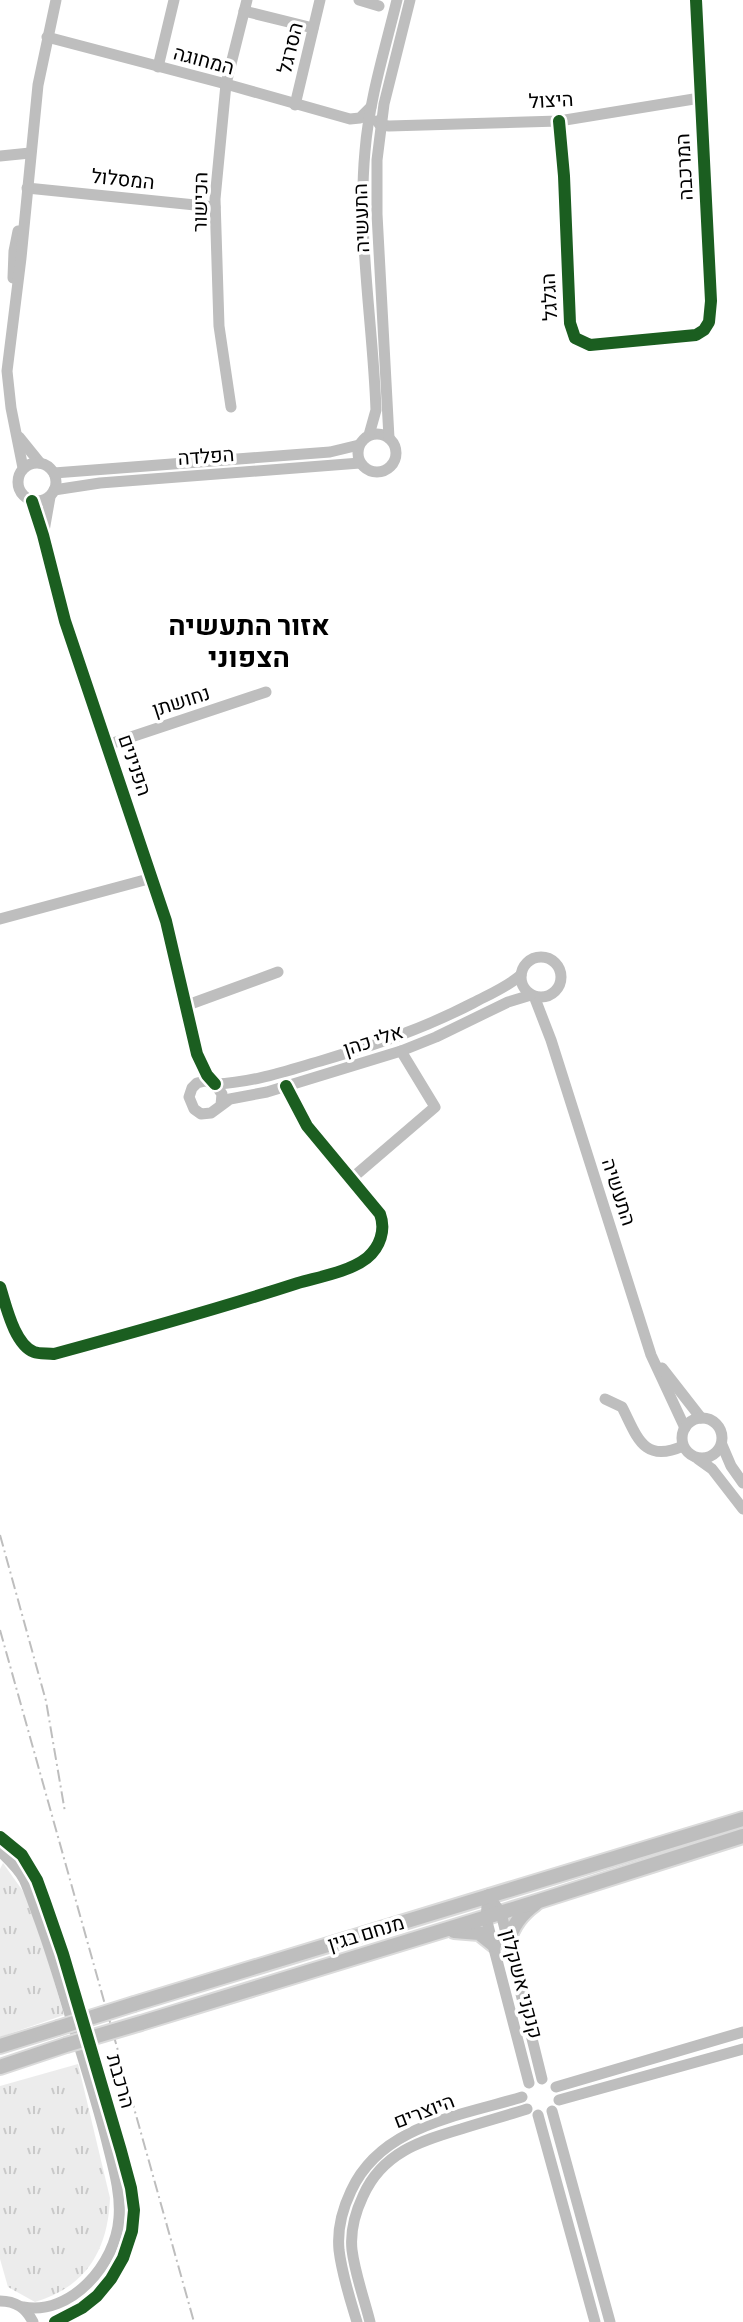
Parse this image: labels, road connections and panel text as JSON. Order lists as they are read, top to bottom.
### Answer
{
  "streets": {
    "main road": ["מנחם בגין"],
    "street": [
      "הסרגל",
      "המחוגה",
      "היצול",
      "המרכבה",
      "המסלול",
      "הכישור",
      "התעשיה",
      "הגלגל",
      "הפלדה",
      "נחושתן",
      "הפנינים",
      "אלי כהן",
      "קנקני אשקלון",
      "הרכבת",
      "היוצרים"
    ]
  },
  "crossings": [
    ["הסרגל", "המחוגה"],
    ["המחוגה", "הכישור"],
    ["היצול", "המרכבה"],
    ["היצול", "התעשיה"],
    ["היצול", "הגלגל"],
    ["המרכבה", "הגלגל"],
    ["המסלול", "הכישור"],
    ["התעשיה", "הפלדה"],
    ["התעשיה", "אלי כהן"],
    ["הפלדה", "הפנינים"],
    ["נחושתן", "הפנינים"],
    ["הפנינים", "אלי כהן"],
    ["מנחם בגין", "קנקני אשקלון"],
    ["קנקני אשקלון", "היוצרים"]
  ],
  "districts": ["אזור התעשיה הצפוני"]
}
